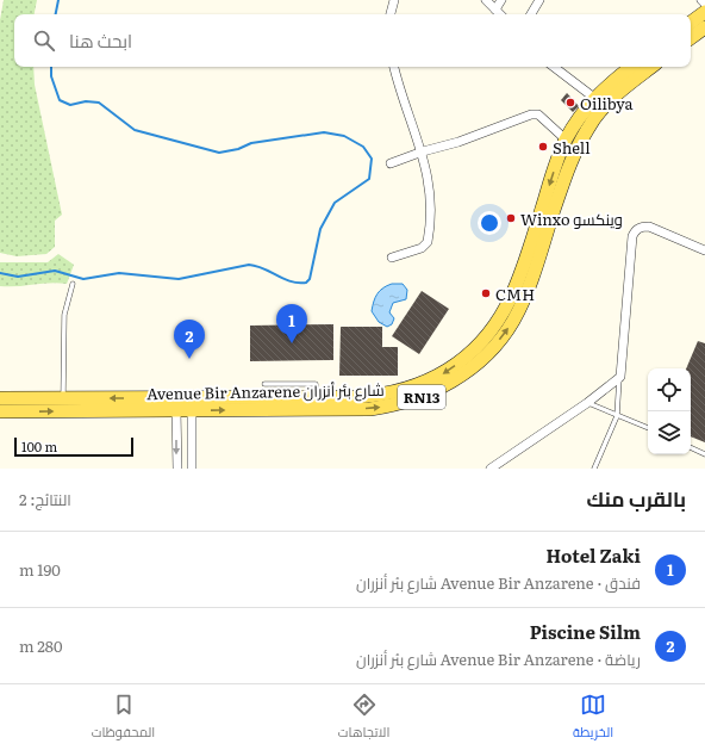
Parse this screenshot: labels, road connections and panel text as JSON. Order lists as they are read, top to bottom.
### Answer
{
  "streets": {
    "main road": ["Avenue Bir Anzarene شارع بئر أنزران", "RN13"]
  },
  "places": [
    "Oilibya",
    "Shell",
    "Winxo وينكسو",
    "CMH"
  ],
  "scale_bar": "100 m",
  "page": {
    "search": "ابحث هنا",
    "pins": ["1", "2"],
    "scale": "100 m",
    "heading": ["بالقرب منك", "النتائج: 2"],
    "list": [
      {
        "mark": "1",
        "name": "Hotel Zaki",
        "note": "فندق · Avenue Bir Anzarene شارع بئر أنزران",
        "value": "190 m"
      },
      {
        "mark": "2",
        "name": "Piscine Silm",
        "note": "رياضة · Avenue Bir Anzarene شارع بئر أنزران",
        "value": "280 m"
      }
    ],
    "nav": ["الخريطة", "الاتجاهات", "المحفوظات"]
  }
}
